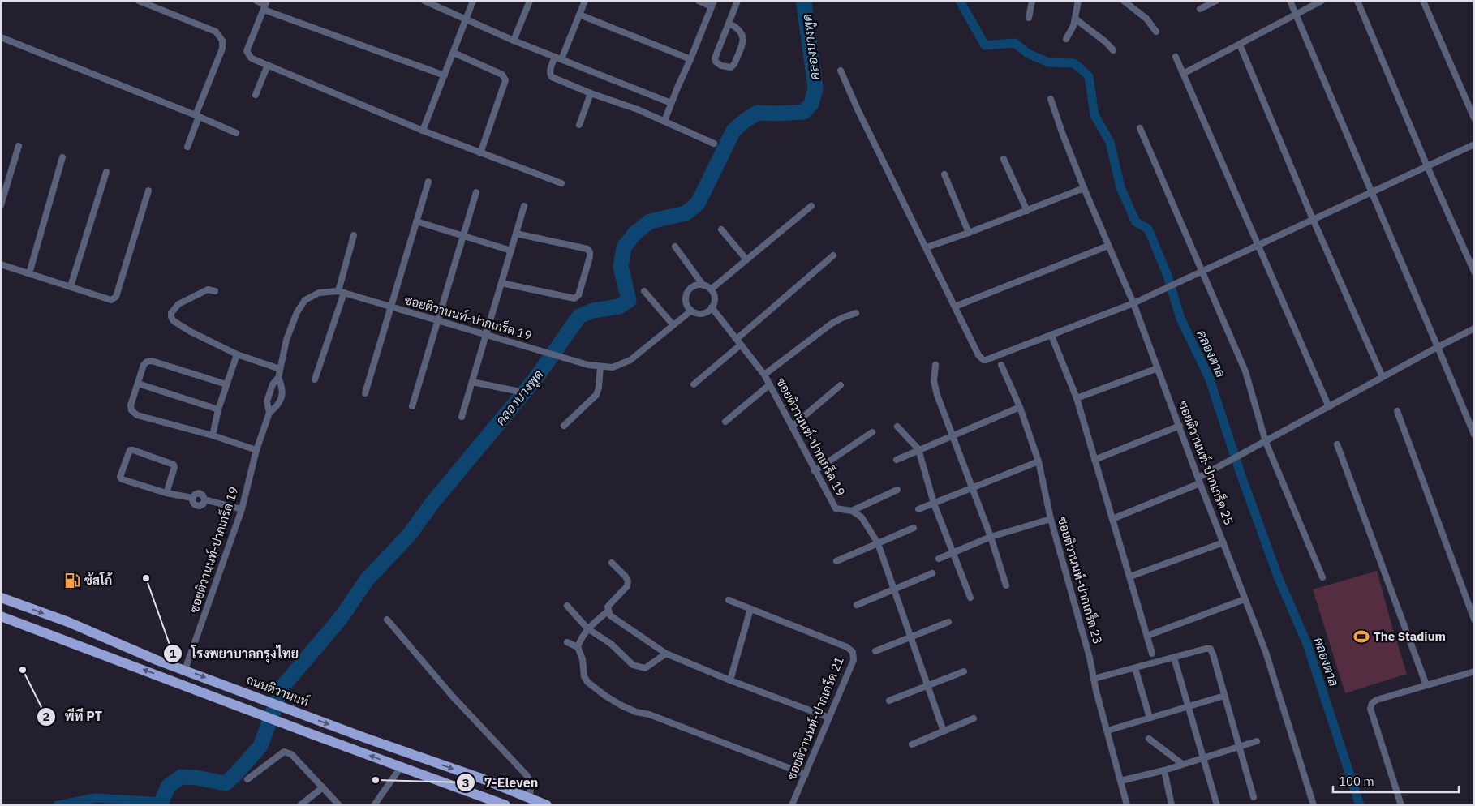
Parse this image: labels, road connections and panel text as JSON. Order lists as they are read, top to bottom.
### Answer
{
  "streets": {
    "main road": ["ถนนติวานนท์"],
    "street": [
      "ซอยติวานนท์-ปากเกร็ด 19",
      "ซอยติวานนท์-ปากเกร็ด 25",
      "ซอยติวานนท์-ปากเกร็ด 23",
      "ซอยติวานนท์-ปากเกร็ด 21"
    ]
  },
  "crossings": [
    ["ซอยติวานนท์-ปากเกร็ด 19", "ถนนติวานนท์"]
  ],
  "water": ["คลองบางพูด", "คลองตาล"],
  "places": {
    "other": ["โรงพยาบาลกรุงไทย", "พีที PT", "7-Eleven"],
    "fuel station": ["ซัสโก้"],
    "sports": ["The Stadium"]
  },
  "scale_bar": "100 m"
}
